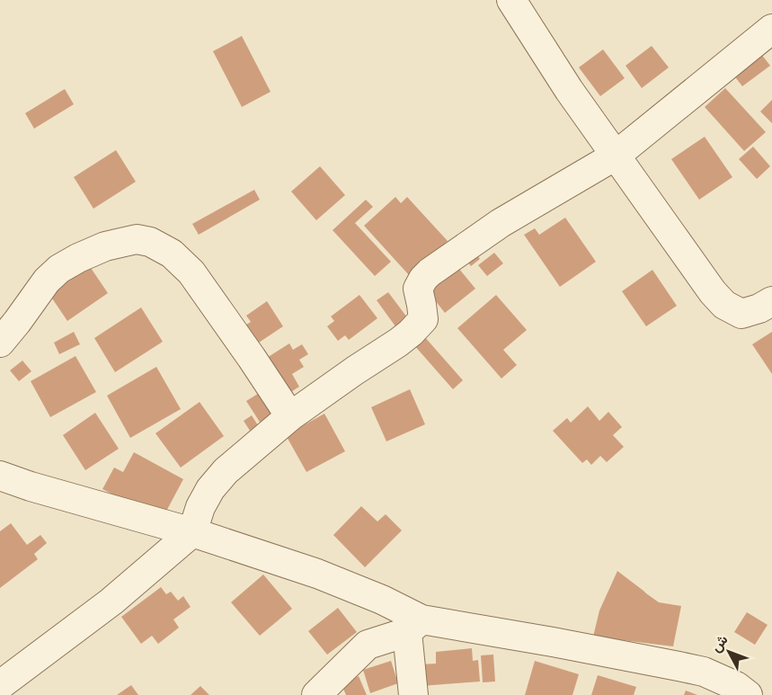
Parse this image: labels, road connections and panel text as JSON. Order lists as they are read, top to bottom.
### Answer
{
  "north": "top left"
}
